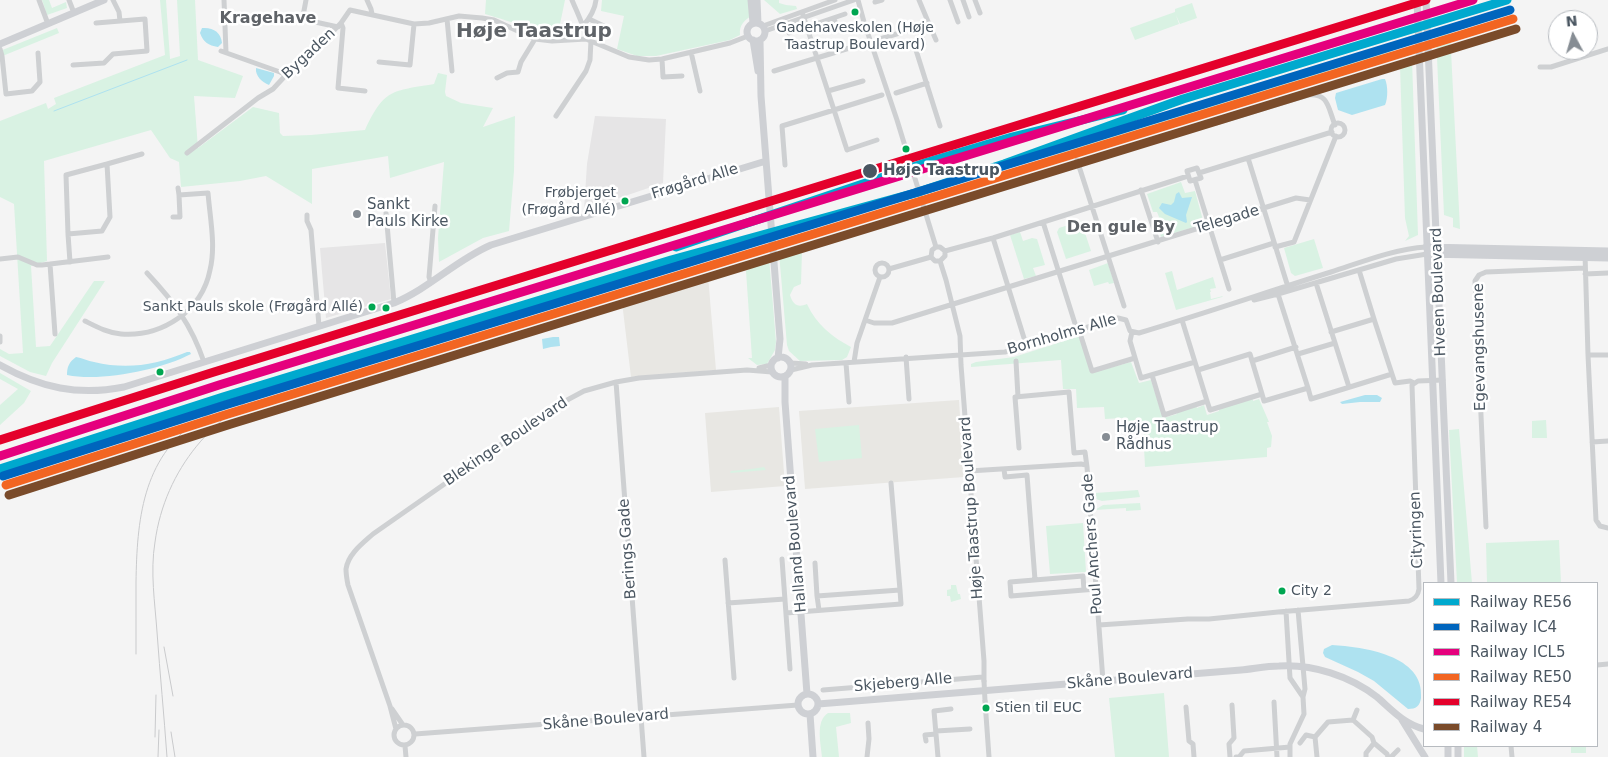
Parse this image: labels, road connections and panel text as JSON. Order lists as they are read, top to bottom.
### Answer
{
  "streets": {
    "street": [
      "Bygaden",
      "Frøgård Alle",
      "Telegade",
      "Hveen Boulevard",
      "Bornholms Alle",
      "Egevangshusene",
      "Blekinge Boulevard",
      "Høje Taastrup Boulevard",
      "Cityringen",
      "Halland Boulevard",
      "Poul Anchers Gade",
      "Berings Gade",
      "Skåne Boulevard",
      "Skjeberg Alle"
    ]
  },
  "crossings": [
    ["Telegade", "Høje Taastrup Boulevard"],
    ["Hveen Boulevard", "Bornholms Alle"],
    ["Bornholms Alle", "Høje Taastrup Boulevard"],
    ["Blekinge Boulevard", "Berings Gade"],
    ["Høje Taastrup Boulevard", "Poul Anchers Gade"],
    ["Høje Taastrup Boulevard", "Skjeberg Alle"],
    ["Cityringen", "Poul Anchers Gade"],
    ["Halland Boulevard", "Skåne Boulevard"],
    ["Poul Anchers Gade", "Skåne Boulevard"],
    ["Berings Gade", "Skåne Boulevard"]
  ],
  "districts": ["Kragehave", "Høje Taastrup", "Den gule By"],
  "places": [
    "Gadehaveskolen (Høje Taastrup Boulevard)",
    "Høje Taastrup",
    "Frøbjerget (Frøgård Allé)",
    "Sankt Pauls Kirke",
    "Sankt Pauls skole (Frøgård Allé)",
    "Høje Taastrup Rådhus",
    "City 2",
    "Stien til EUC"
  ],
  "lines": [
    "rail line RE56",
    "rail line ICL5",
    "rail line RE54",
    "rail line IC4",
    "rail line RE50",
    "rail line 4"
  ],
  "legend": [
    "Railway RE56",
    "Railway IC4",
    "Railway ICL5",
    "Railway RE50",
    "Railway RE54",
    "Railway 4"
  ],
  "north": "top"
}
